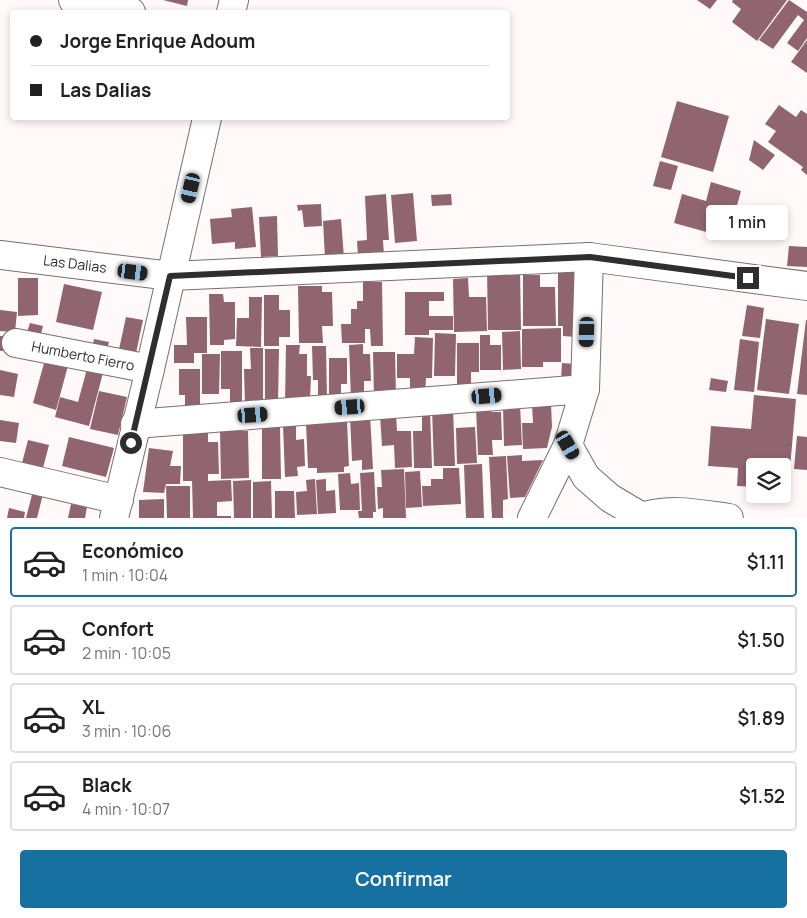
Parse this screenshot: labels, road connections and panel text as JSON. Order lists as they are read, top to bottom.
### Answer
{
  "streets": {
    "street": ["Las Dalias", "Humberto Fierro"]
  },
  "page": {
    "banner": ["Jorge Enrique Adoum", "Las Dalias"],
    "bubble": "1 min",
    "list": [
      {
        "name": "Económico",
        "note": "1 min · 10:04",
        "value": "$1.11"
      },
      {
        "name": "Confort",
        "note": "2 min · 10:05",
        "value": "$1.50"
      },
      {
        "name": "XL",
        "note": "3 min · 10:06",
        "value": "$1.89"
      },
      {
        "name": "Black",
        "note": "4 min · 10:07",
        "value": "$1.52"
      }
    ],
    "buttons": "Confirmar"
  }
}
